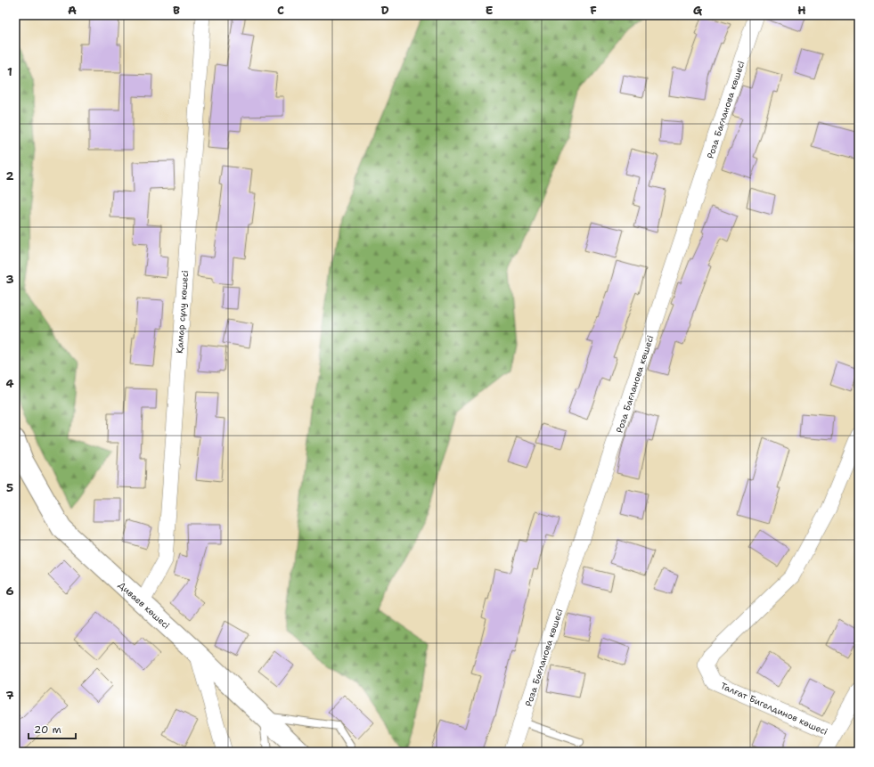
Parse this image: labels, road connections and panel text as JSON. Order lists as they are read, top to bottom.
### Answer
{
  "streets": {
    "street": [
      "Роза Бағланова көшесі",
      "Қамар сұлу көшесі",
      "Диваев көшесі",
      "Талғат Бигелдинов көшесі"
    ]
  },
  "crossings": [
    ["Қамар сұлу көшесі", "Диваев көшесі"]
  ],
  "scale_bar": "20 m",
  "grid": {
    "columns": [
      "A",
      "B",
      "C",
      "D",
      "E",
      "F",
      "G",
      "H"
    ],
    "rows": [
      "1",
      "2",
      "3",
      "4",
      "5",
      "6",
      "7"
    ]
  }
}
